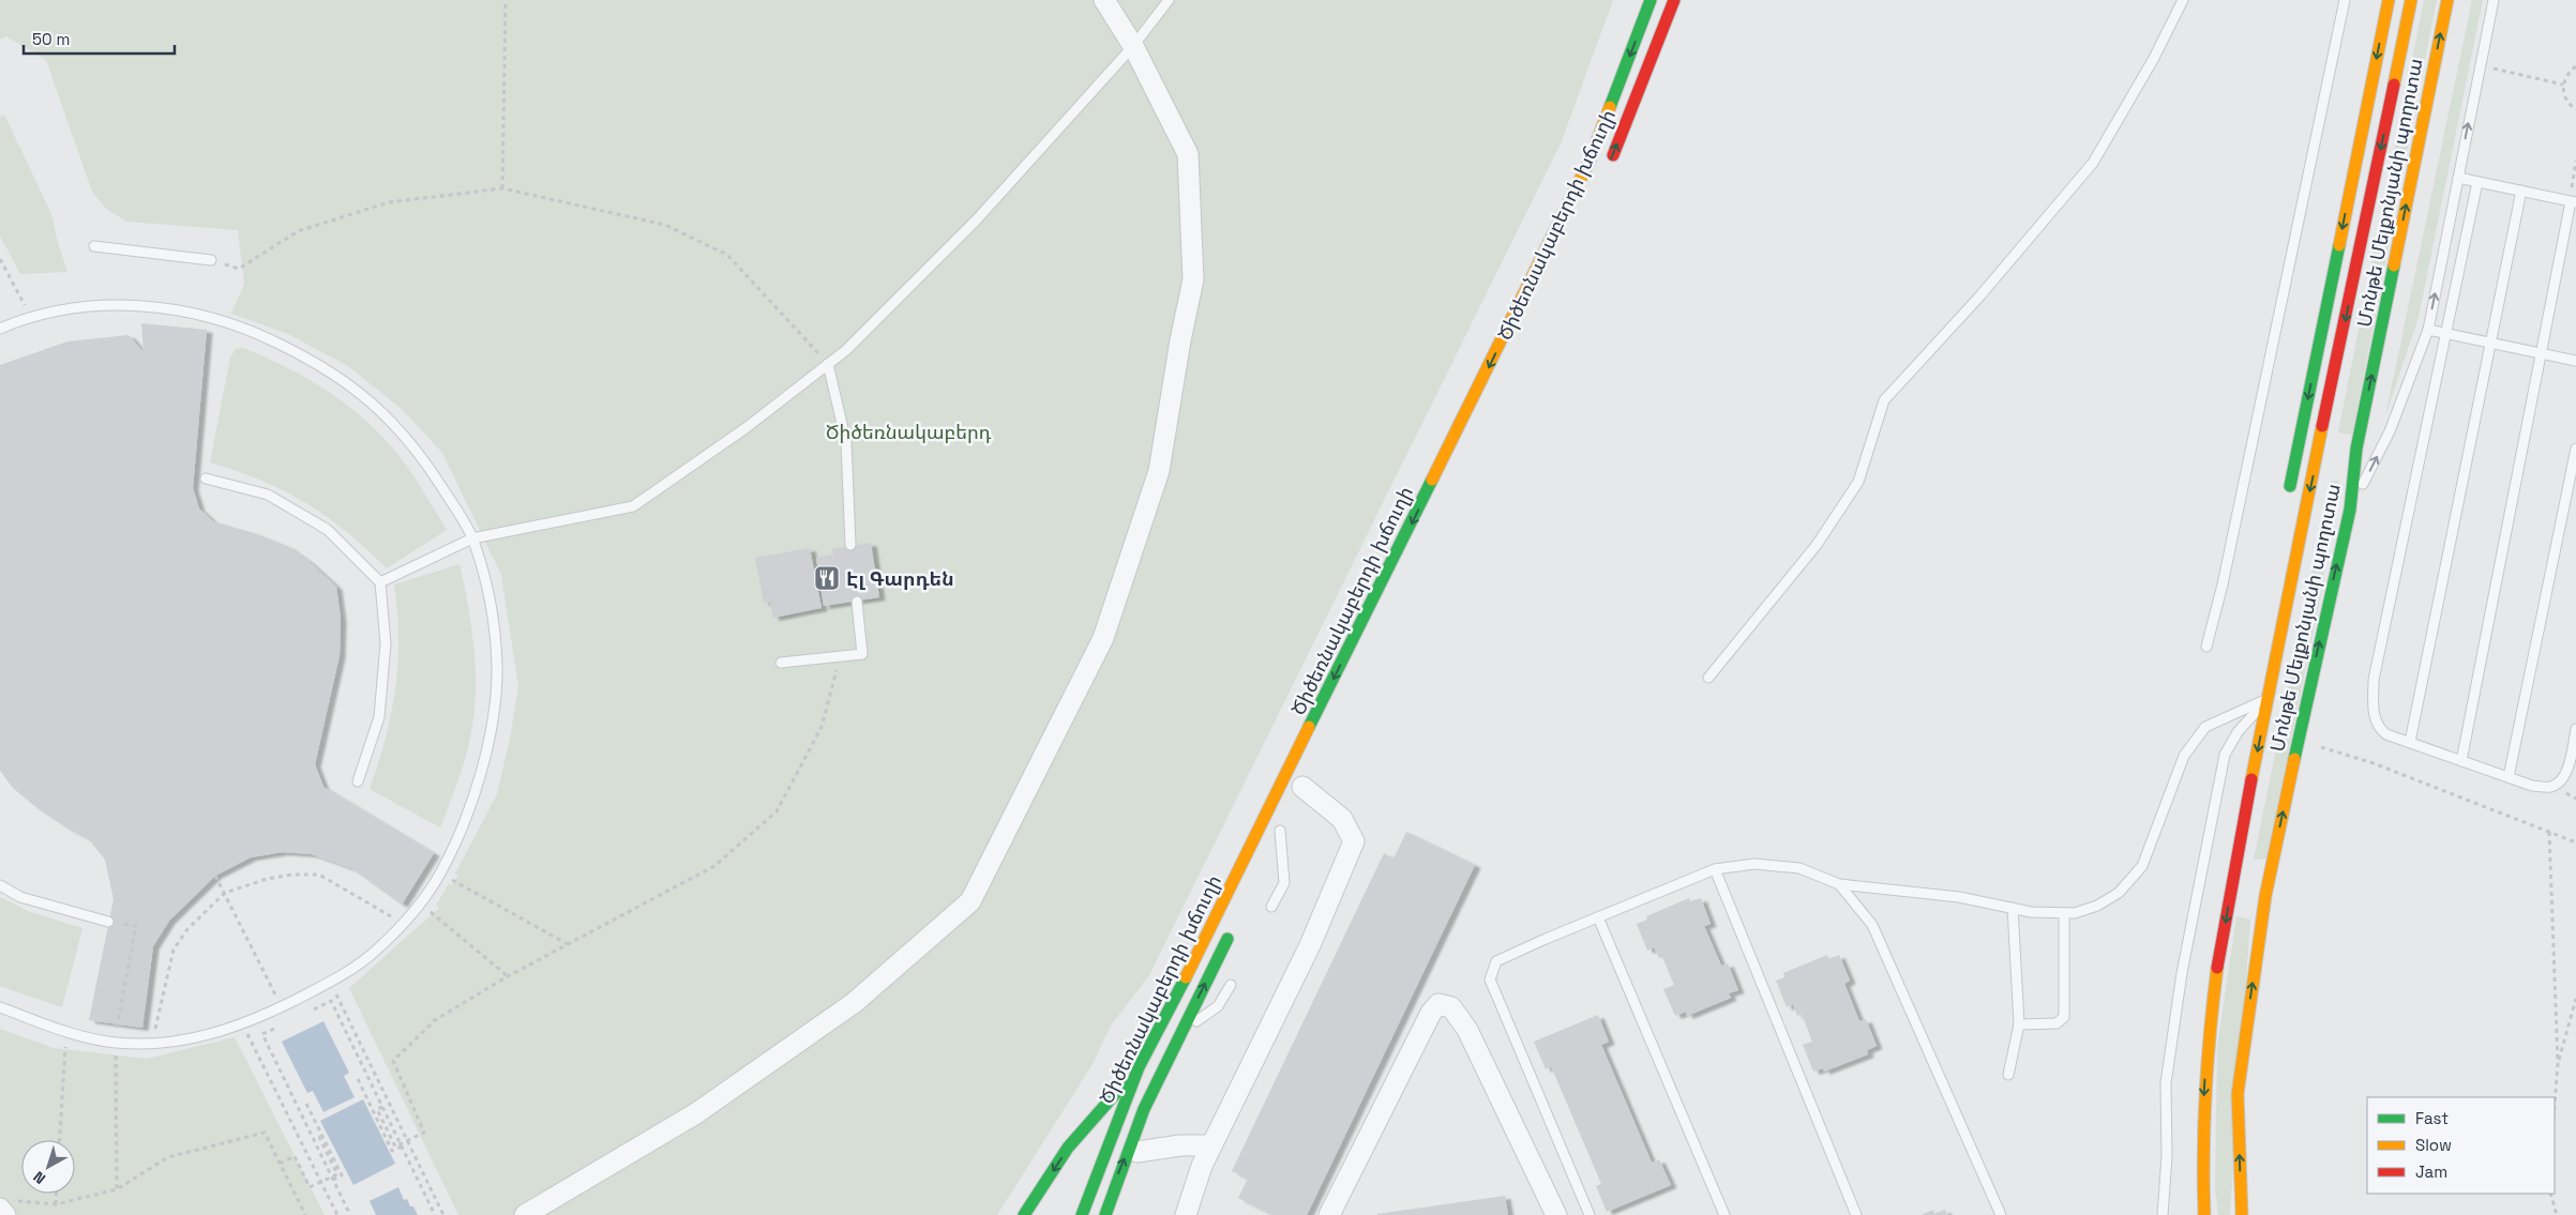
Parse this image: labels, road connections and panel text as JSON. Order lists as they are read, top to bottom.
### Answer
{
  "streets": {
    "main road": ["Մոնթե Մելքոնյանի պողոտա", "Ծիծեռնակաբերդի խճուղի"]
  },
  "parks": ["Ծիծեռնակաբերդ"],
  "places": {
    "restaurant": ["Էլ Գարդեն"]
  },
  "legend": ["Fast", "Slow", "Jam"],
  "scale_bar": "50 m",
  "north": "bottom left"
}
